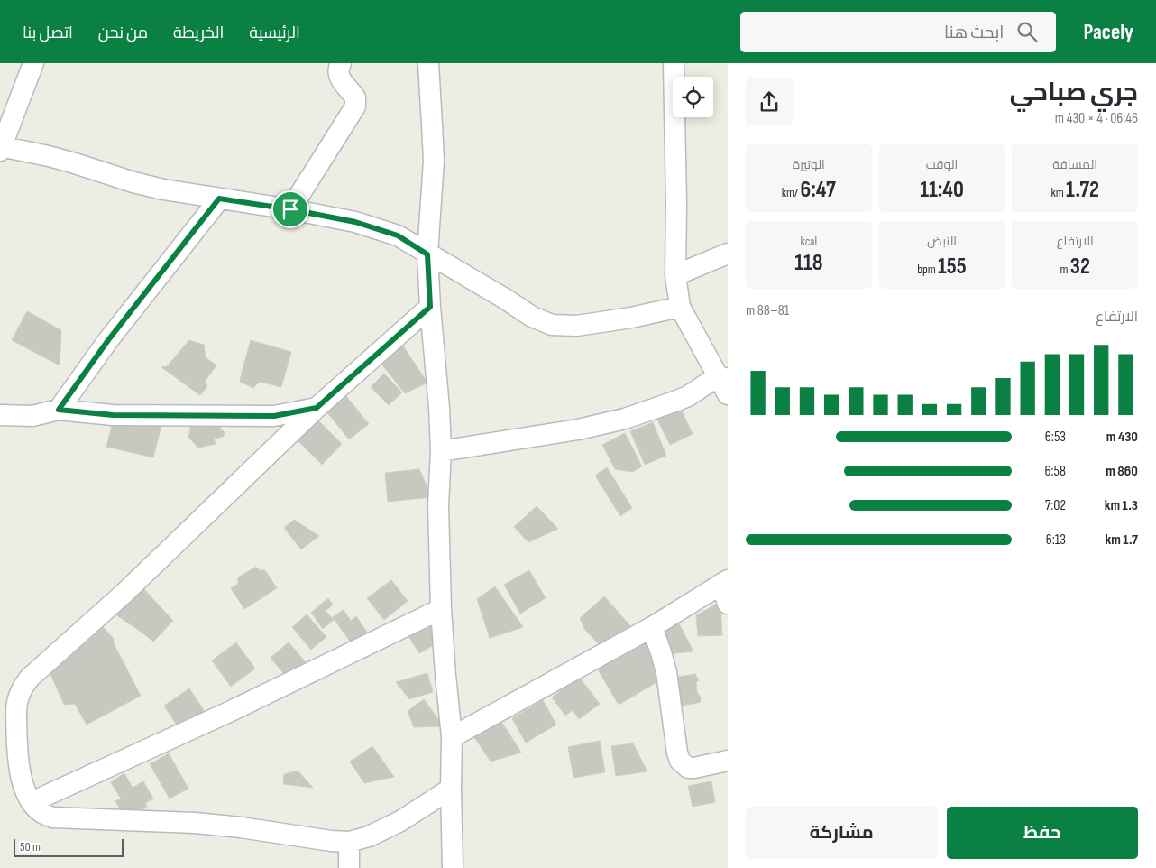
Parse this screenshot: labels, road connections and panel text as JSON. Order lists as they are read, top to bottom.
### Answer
{
  "scale_bar": "50 m",
  "page": {
    "header": "Pacely",
    "search": "ابحث هنا",
    "nav": [
      "الرئيسية",
      "الخريطة",
      "من نحن",
      "اتصل بنا"
    ],
    "heading": ["جري صباحي", "06:46 · 4 × 430 m"],
    "stats": [
      ["المسافة", "1.72 km"],
      ["الوقت", "11:40"],
      ["الوتيرة", "6:47 /km"],
      ["الارتفاع", "32 m"],
      ["النبض", "155 bpm"],
      ["kcal", "118"]
    ],
    "chart": ["الارتفاع", "81–88 m"],
    "list": [
      {
        "name": "430 m",
        "note": "6:53"
      },
      {
        "name": "860 m",
        "note": "6:58"
      },
      {
        "name": "1.3 km",
        "note": "7:02"
      },
      {
        "name": "1.7 km",
        "note": "6:13"
      }
    ],
    "buttons": ["حفظ", "مشاركة"],
    "scale": "50 m"
  }
}
